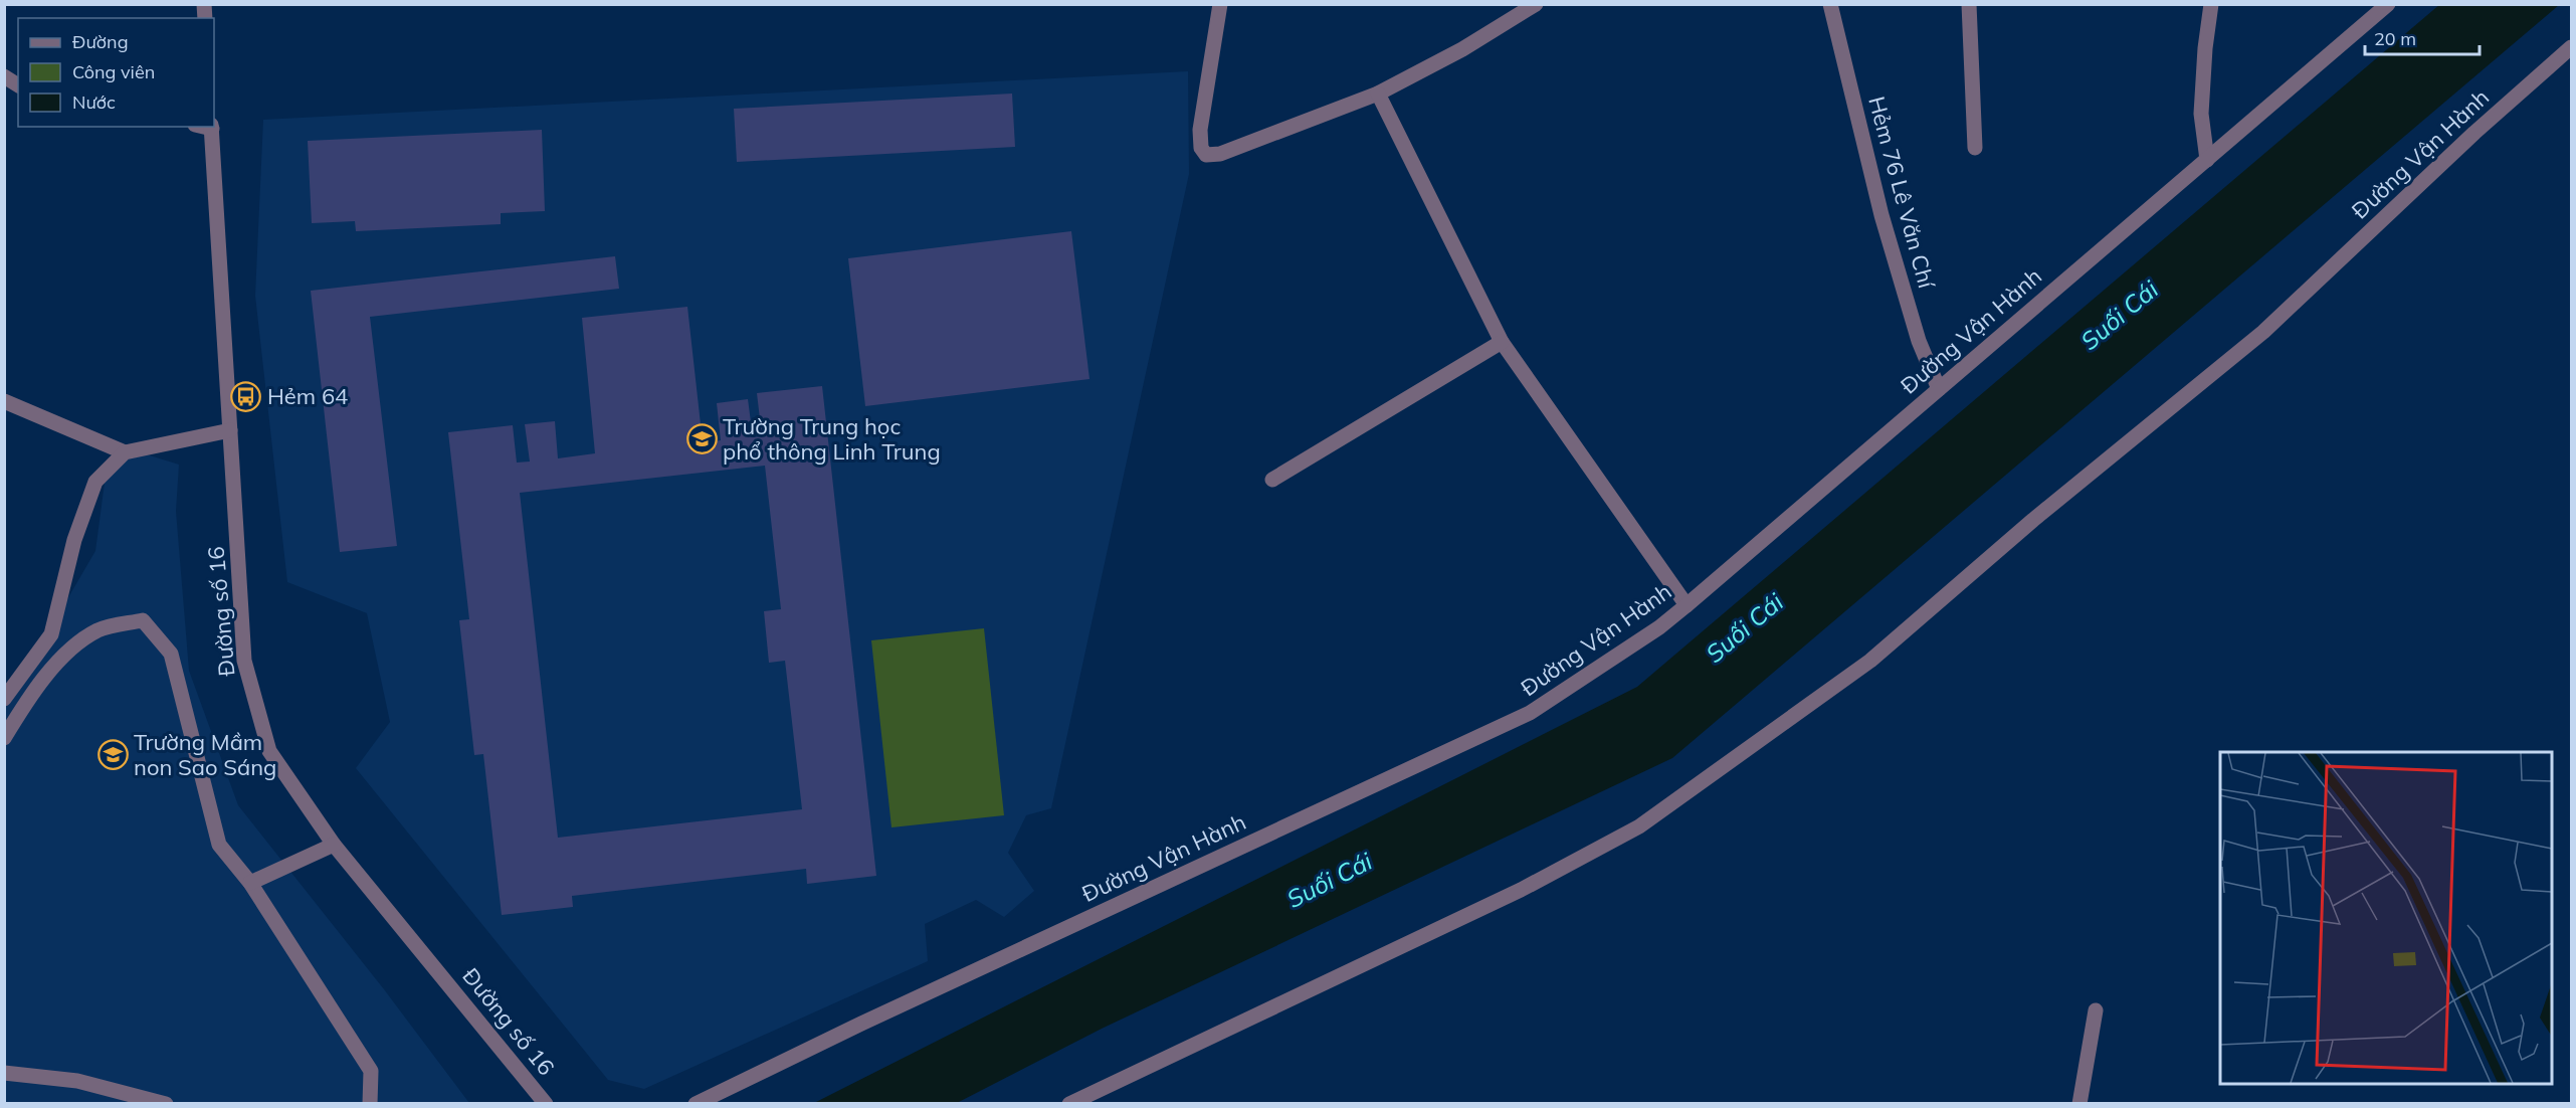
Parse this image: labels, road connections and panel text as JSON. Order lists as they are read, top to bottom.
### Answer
{
  "streets": {
    "street": ["Đường Vận Hành", "Hẻm 76 Lê Văn Chí", "Đường số 16"]
  },
  "crossings": [
    ["Đường Vận Hành", "Hẻm 76 Lê Văn Chí"]
  ],
  "water": ["Suối Cái"],
  "places": {
    "bus stop": ["Hẻm 64"],
    "school or university": ["Trường Trung học phổ thông Linh Trung", "Trường Mầm non Sao Sáng"]
  },
  "legend": ["Đường", "Công viên", "Nước"],
  "scale_bar": "20 m"
}
